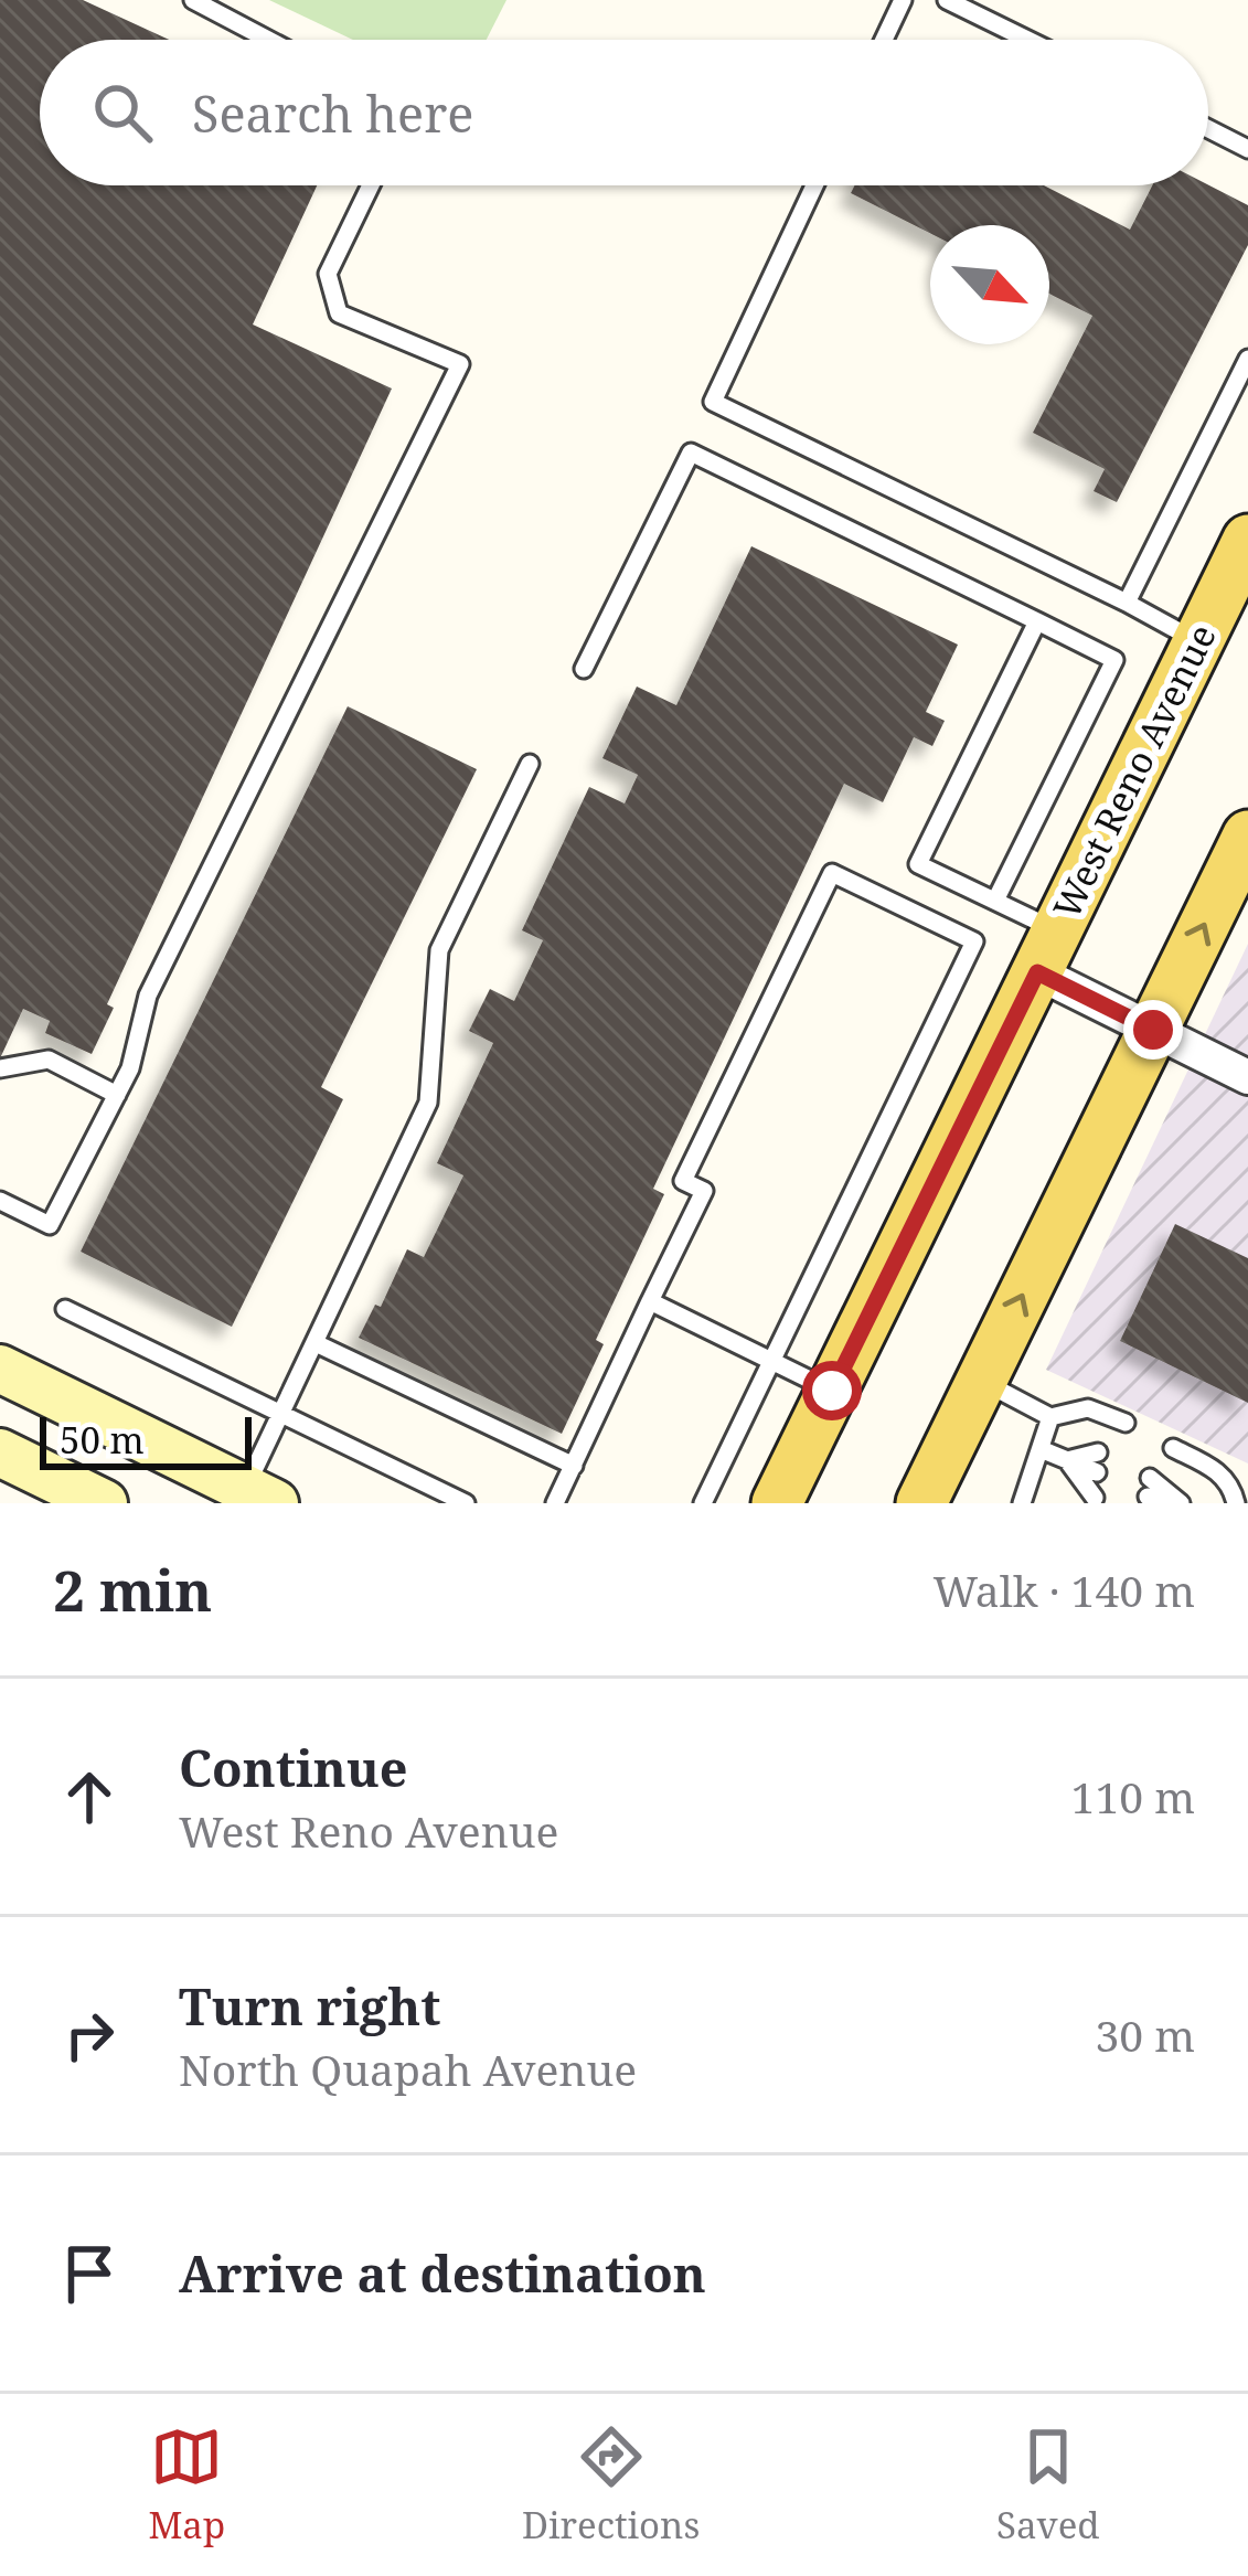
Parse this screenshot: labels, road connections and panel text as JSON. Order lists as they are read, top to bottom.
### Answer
{
  "streets": {
    "main road": ["West Reno Avenue"]
  },
  "scale_bar": "50 m",
  "north": "bottom right",
  "page": {
    "search": "Search here",
    "scale": "50 m",
    "heading": ["2 min", "Walk · 140 m"],
    "list": [
      ["Continue", "West Reno Avenue", "110 m"],
      ["Turn right", "North Quapah Avenue", "30 m"],
      "Arrive at destination"
    ],
    "nav": ["Map", "Directions", "Saved"]
  }
}
